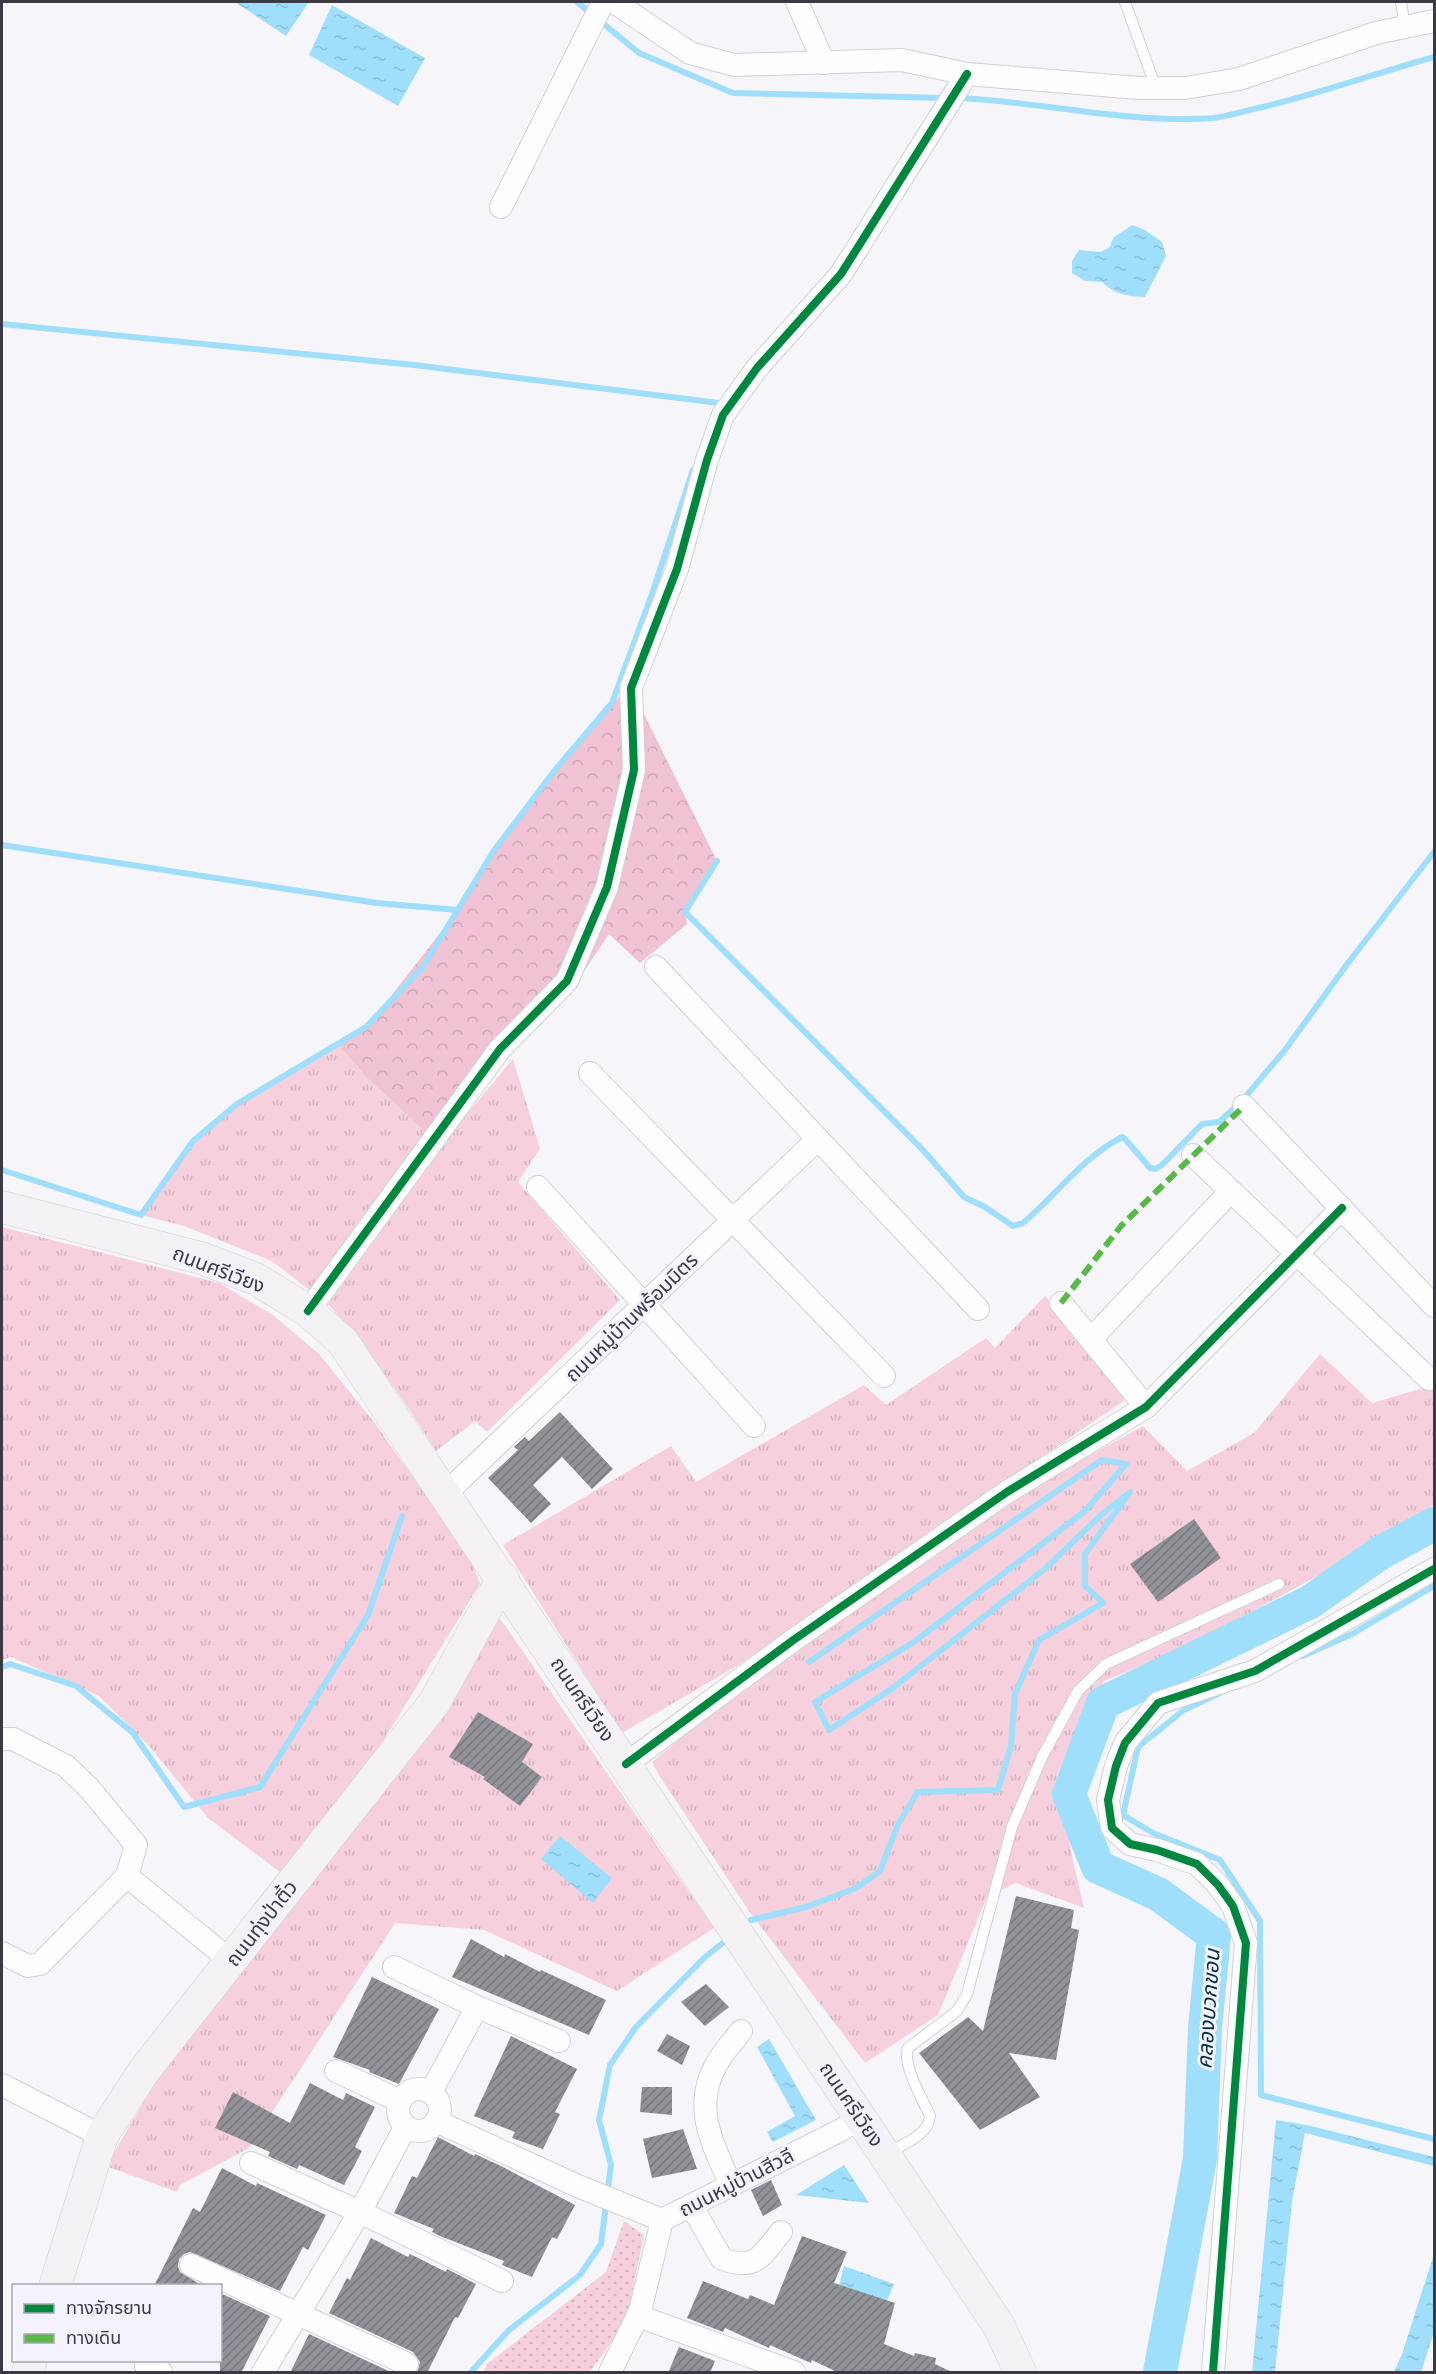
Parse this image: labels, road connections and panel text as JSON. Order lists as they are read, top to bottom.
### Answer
{
  "streets": {
    "main road": ["ถนนศรีเวียง", "ถนนทุ่งป่าติ้ว"],
    "street": ["ถนนหมู่บ้านพร้อมมิตร", "ถนนหมู่บ้านสีวลี"]
  },
  "crossings": [
    ["ถนนศรีเวียง", "ถนนหมู่บ้านพร้อมมิตร"],
    ["ถนนศรีเวียง", "ถนนทุ่งป่าติ้ว"],
    ["ถนนศรีเวียง", "ถนนหมู่บ้านสีวลี"]
  ],
  "water": ["คลองบวกขอน"],
  "legend": ["ทางจักรยาน", "ทางเดิน"]
}
